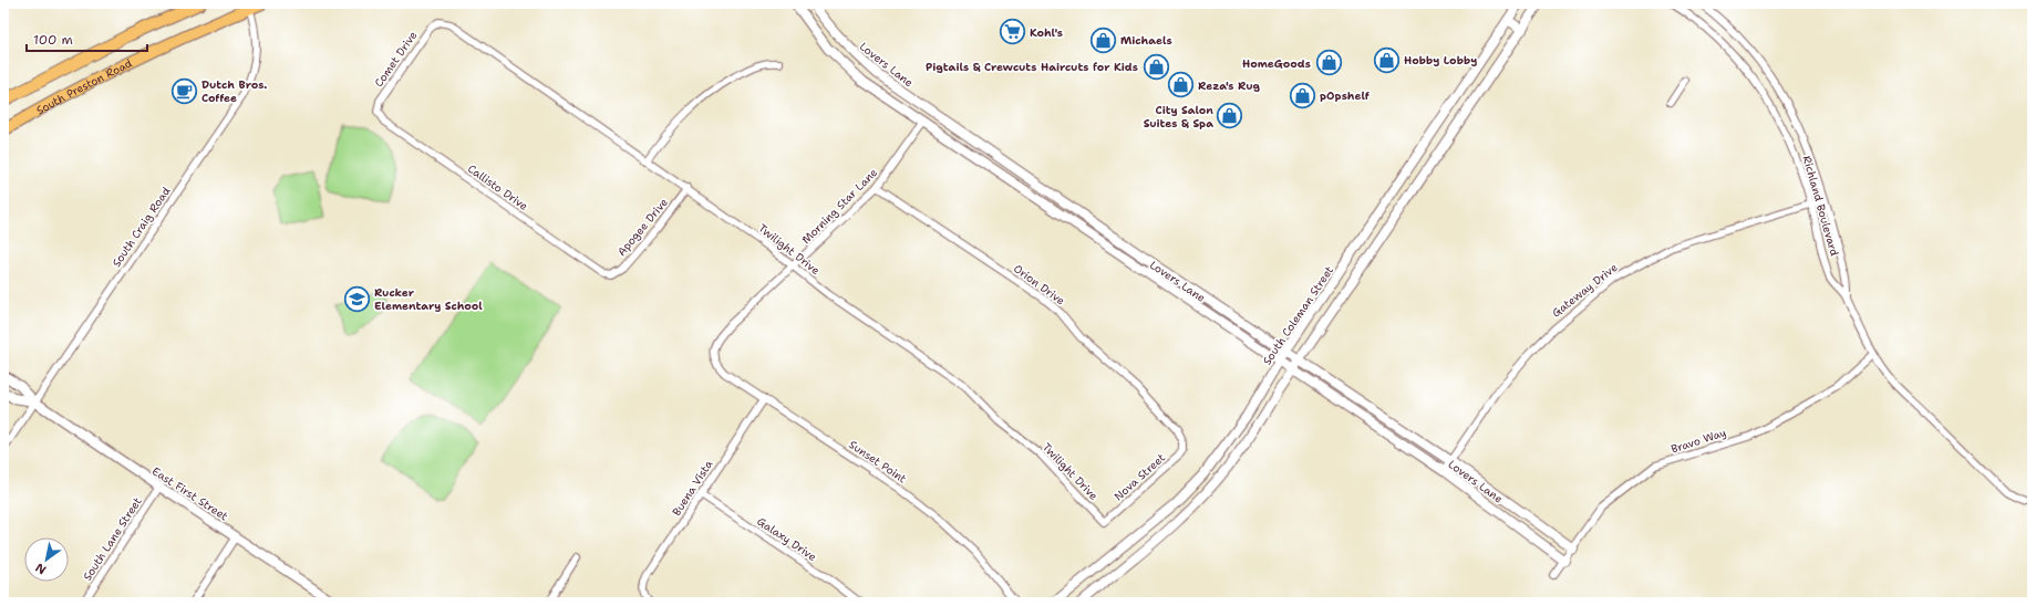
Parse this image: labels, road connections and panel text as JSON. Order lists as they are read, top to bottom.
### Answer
{
  "streets": {
    "main road": ["South Preston Road"],
    "street": [
      "Comet Drive",
      "Lovers Lane",
      "Callisto Drive",
      "Morning Star Lane",
      "Richland Boulevard",
      "South Craig Road",
      "Apogee Drive",
      "Twilight Drive",
      "Orion Drive",
      "Gateway Drive",
      "South Coleman Street",
      "Bravo Way",
      "Sunset Point",
      "Nova Street",
      "Buena Vista",
      "East First Street",
      "South Lane Street",
      "Galaxy Drive"
    ]
  },
  "crossings": [
    ["Comet Drive", "Callisto Drive"],
    ["Comet Drive", "Twilight Drive"],
    ["Lovers Lane", "Morning Star Lane"],
    ["Lovers Lane", "Gateway Drive"],
    ["Lovers Lane", "South Coleman Street"],
    ["Lovers Lane", "Bravo Way"],
    ["South Preston Road", "South Craig Road"],
    ["Callisto Drive", "Apogee Drive"],
    ["Morning Star Lane", "Twilight Drive"],
    ["Morning Star Lane", "Orion Drive"],
    ["Morning Star Lane", "Sunset Point"],
    ["Richland Boulevard", "Gateway Drive"],
    ["Richland Boulevard", "Bravo Way"],
    ["South Craig Road", "East First Street"],
    ["Apogee Drive", "Twilight Drive"],
    ["Twilight Drive", "Nova Street"],
    ["Orion Drive", "Nova Street"],
    ["Sunset Point", "Buena Vista"],
    ["Buena Vista", "Galaxy Drive"],
    ["East First Street", "South Lane Street"]
  ],
  "places": {
    "supermarket": ["Kohl's"],
    "shop": [
      "Michaels",
      "Hobby Lobby",
      "HomeGoods",
      "Pigtails & Crewcuts Haircuts for Kids",
      "Reza's Rug",
      "pOpshelf",
      "City Salon Suites & Spa"
    ],
    "cafe": ["Dutch Bros. Coffee"],
    "school or university": ["Rucker Elementary School"]
  },
  "scale_bar": "100 m",
  "north": "bottom left"
}
